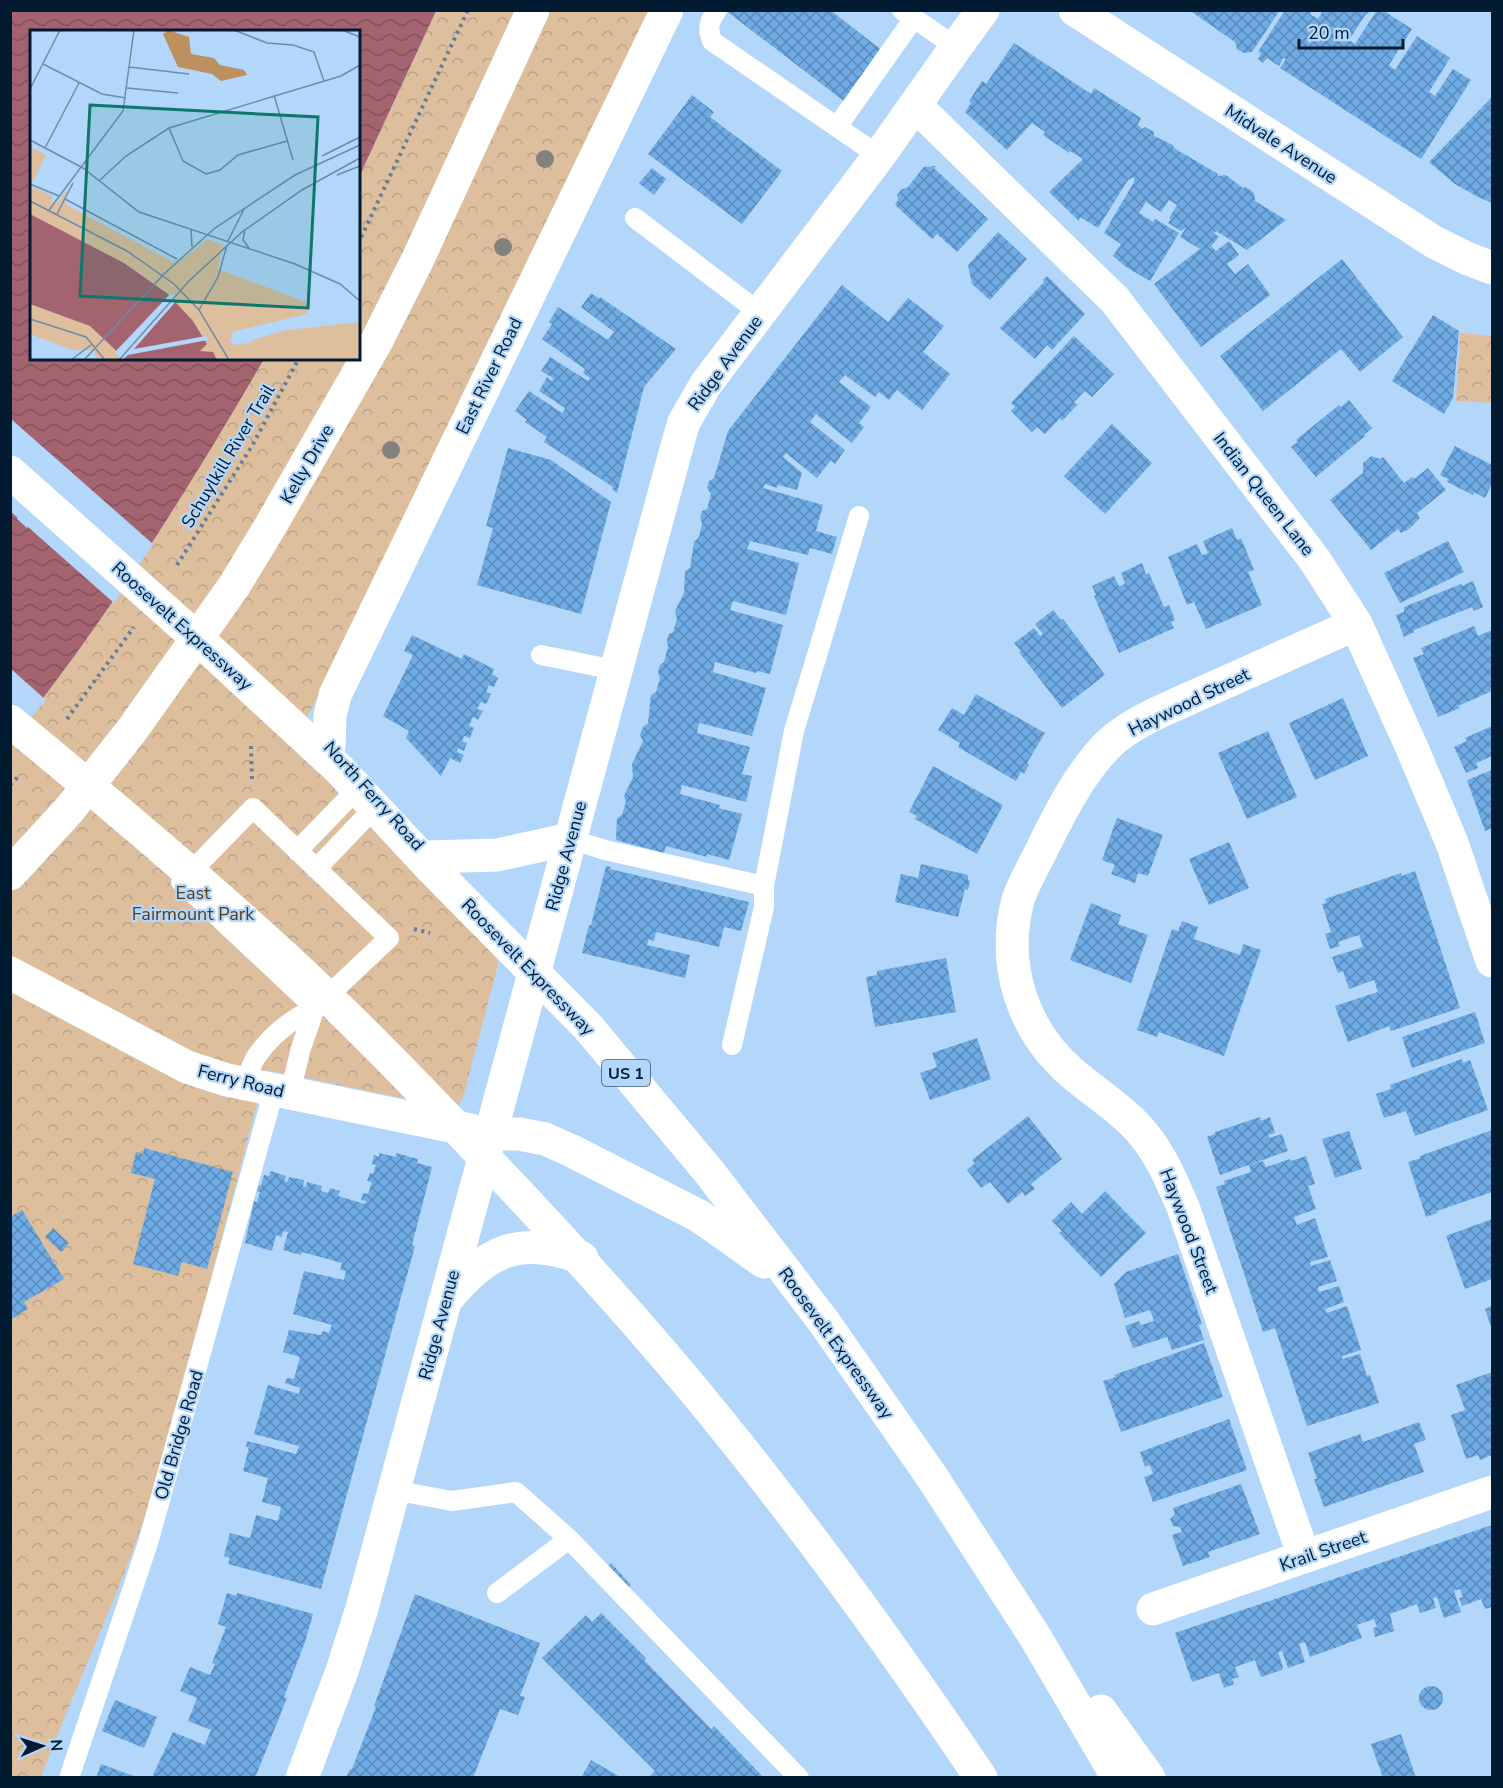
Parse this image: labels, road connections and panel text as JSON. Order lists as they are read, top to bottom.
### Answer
{
  "streets": {
    "main road": [
      "Midvale Avenue",
      "Ridge Avenue",
      "East River Road",
      "Kelly Drive",
      "Indian Queen Lane",
      "Roosevelt Expressway",
      "Haywood Street",
      "North Ferry Road",
      "US 1",
      "Ferry Road",
      "Krail Street"
    ],
    "lane": ["Old Bridge Road"],
    "path": ["Schuylkill River Trail"]
  },
  "crossings": [
    ["Ridge Avenue", "Indian Queen Lane"],
    ["Ridge Avenue", "North Ferry Road"],
    ["Ridge Avenue", "Ferry Road"],
    ["East River Road", "North Ferry Road"],
    ["Kelly Drive", "North Ferry Road"],
    ["Indian Queen Lane", "Haywood Street"],
    ["Haywood Street", "Krail Street"],
    ["North Ferry Road", "Ferry Road"],
    ["Ferry Road", "Old Bridge Road"]
  ],
  "parks": ["East Fairmount Park"],
  "scale_bar": "20 m",
  "north": "right"
}
